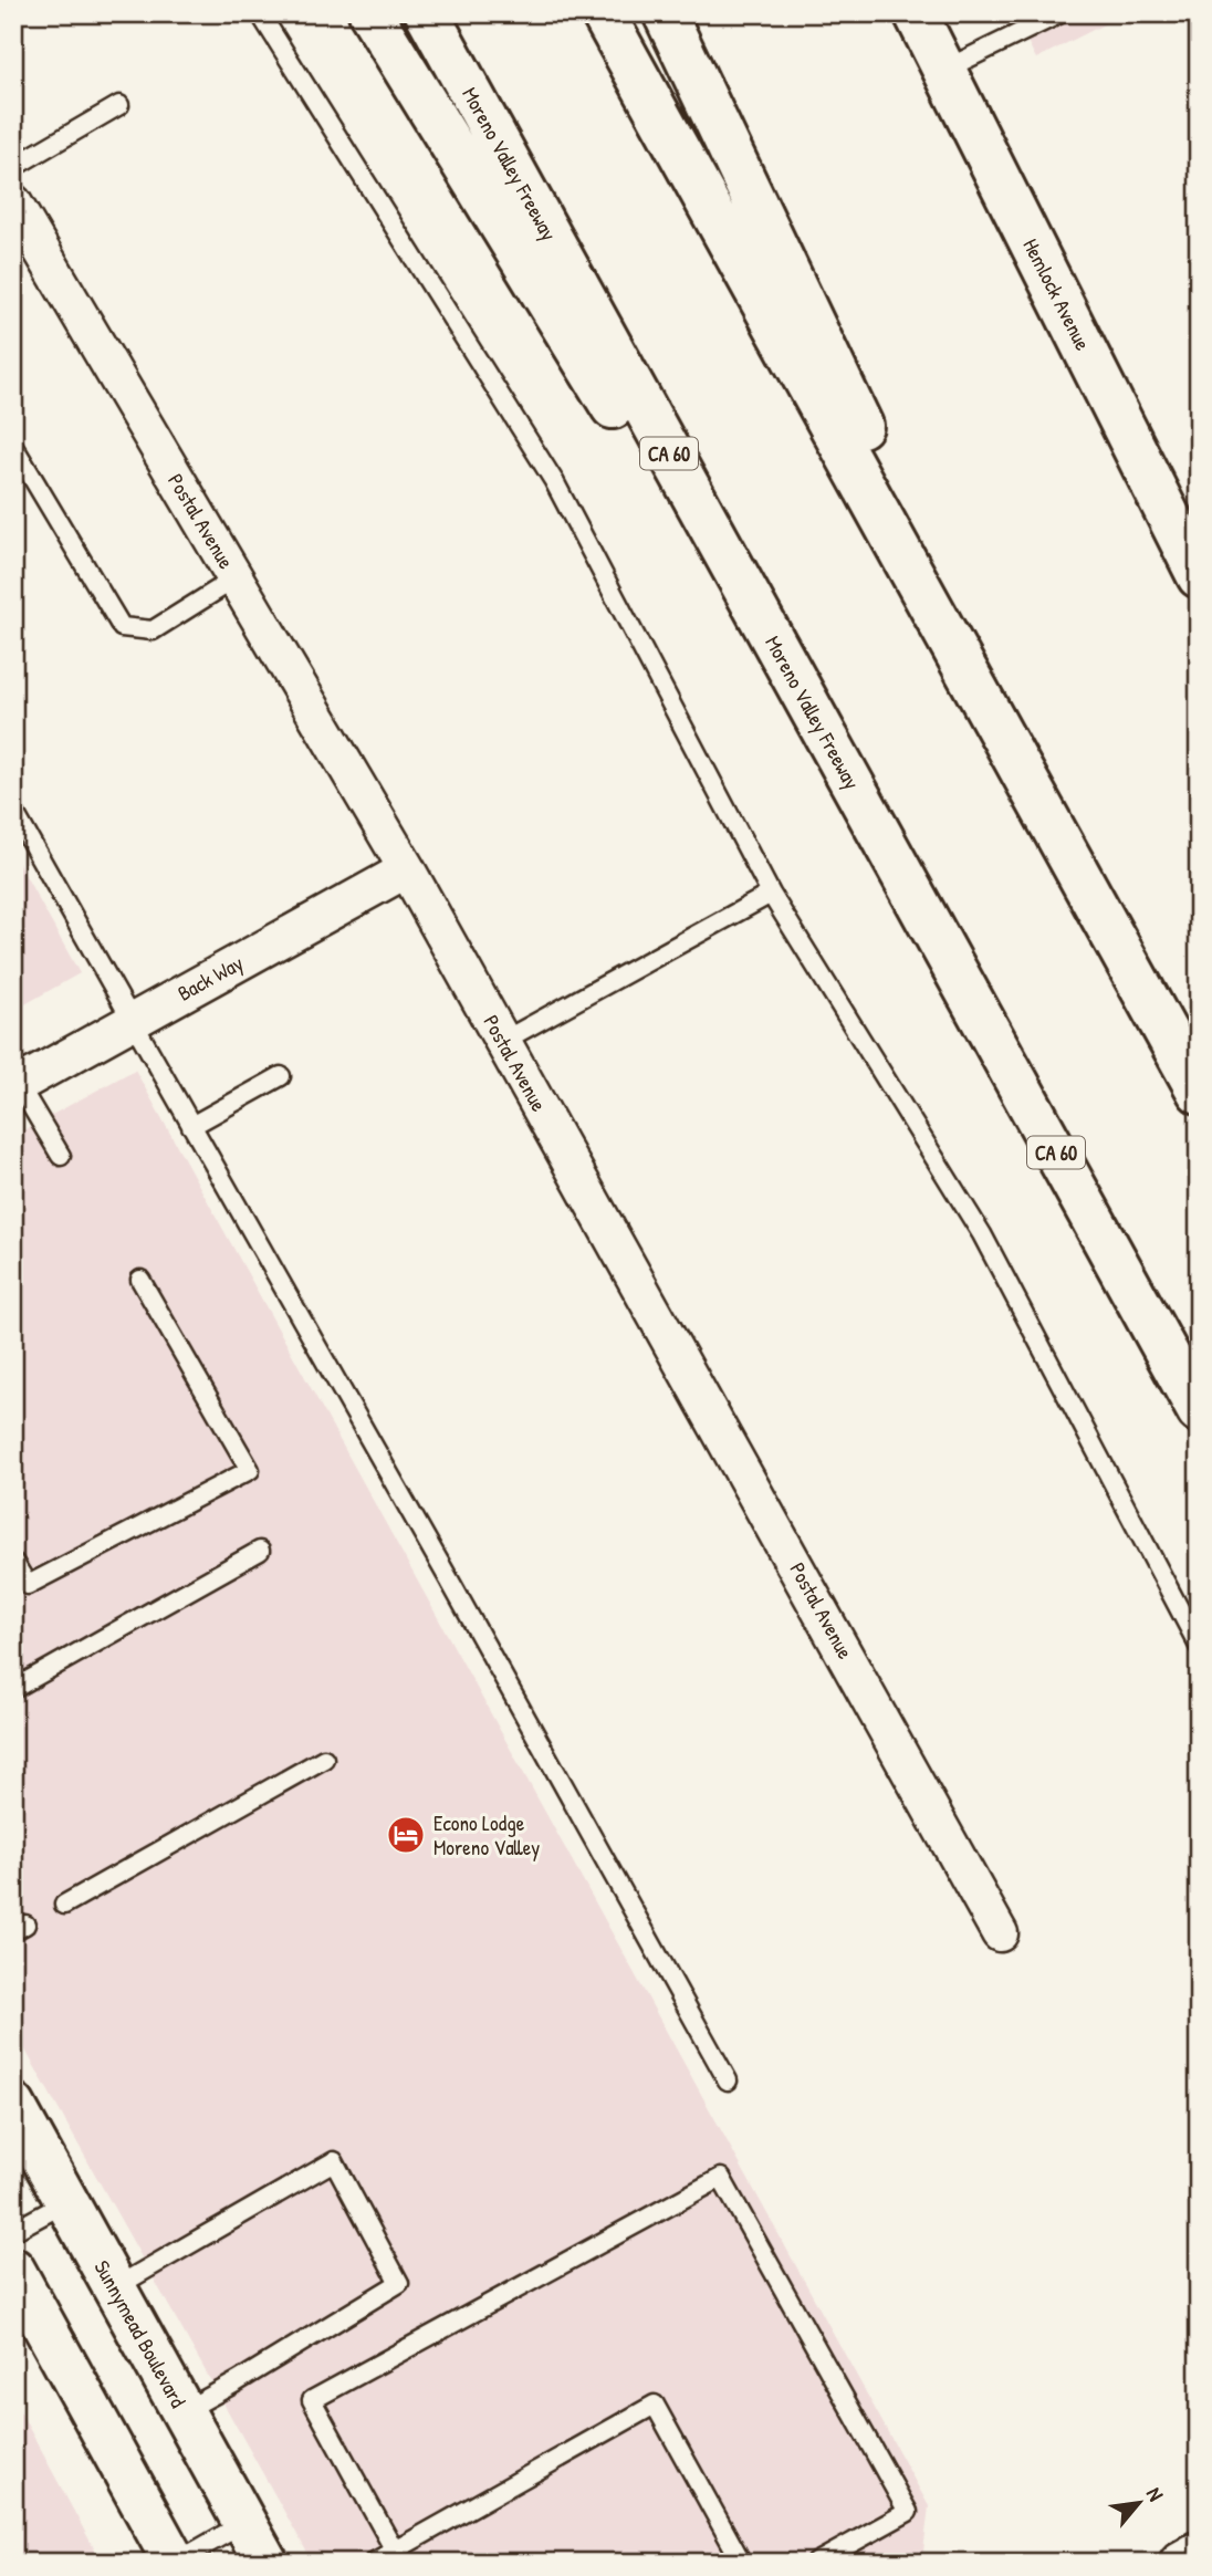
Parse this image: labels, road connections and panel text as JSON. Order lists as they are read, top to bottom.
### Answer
{
  "streets": {
    "main road": [
      "Moreno Valley Freeway",
      "Hemlock Avenue",
      "CA 60",
      "Sunnymead Boulevard"
    ],
    "street": ["Postal Avenue", "Back Way"]
  },
  "crossings": [
    ["Postal Avenue", "Back Way"]
  ],
  "places": {
    "hotel": ["Econo Lodge Moreno Valley"]
  },
  "north": "top right"
}
